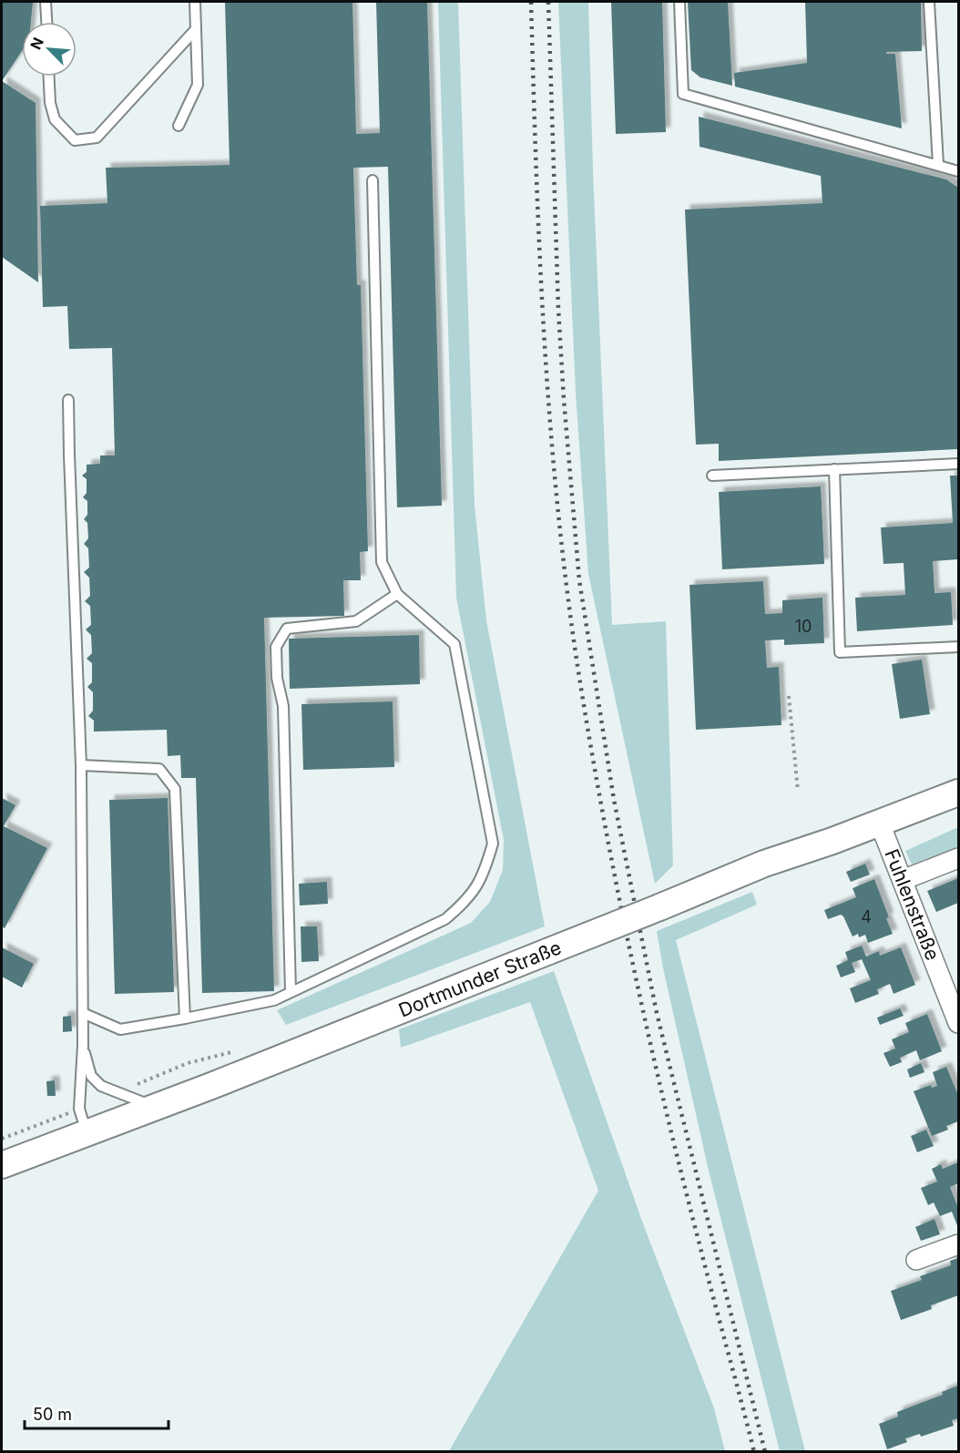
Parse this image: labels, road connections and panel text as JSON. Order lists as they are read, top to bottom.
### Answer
{
  "streets": {
    "main road": ["Dortmunder Straße"],
    "street": ["Fuhlenstraße"]
  },
  "crossings": [
    ["Fuhlenstraße", "Dortmunder Straße"]
  ],
  "house_numbers": ["10", "4"],
  "scale_bar": "50 m",
  "north": "top left"
}
